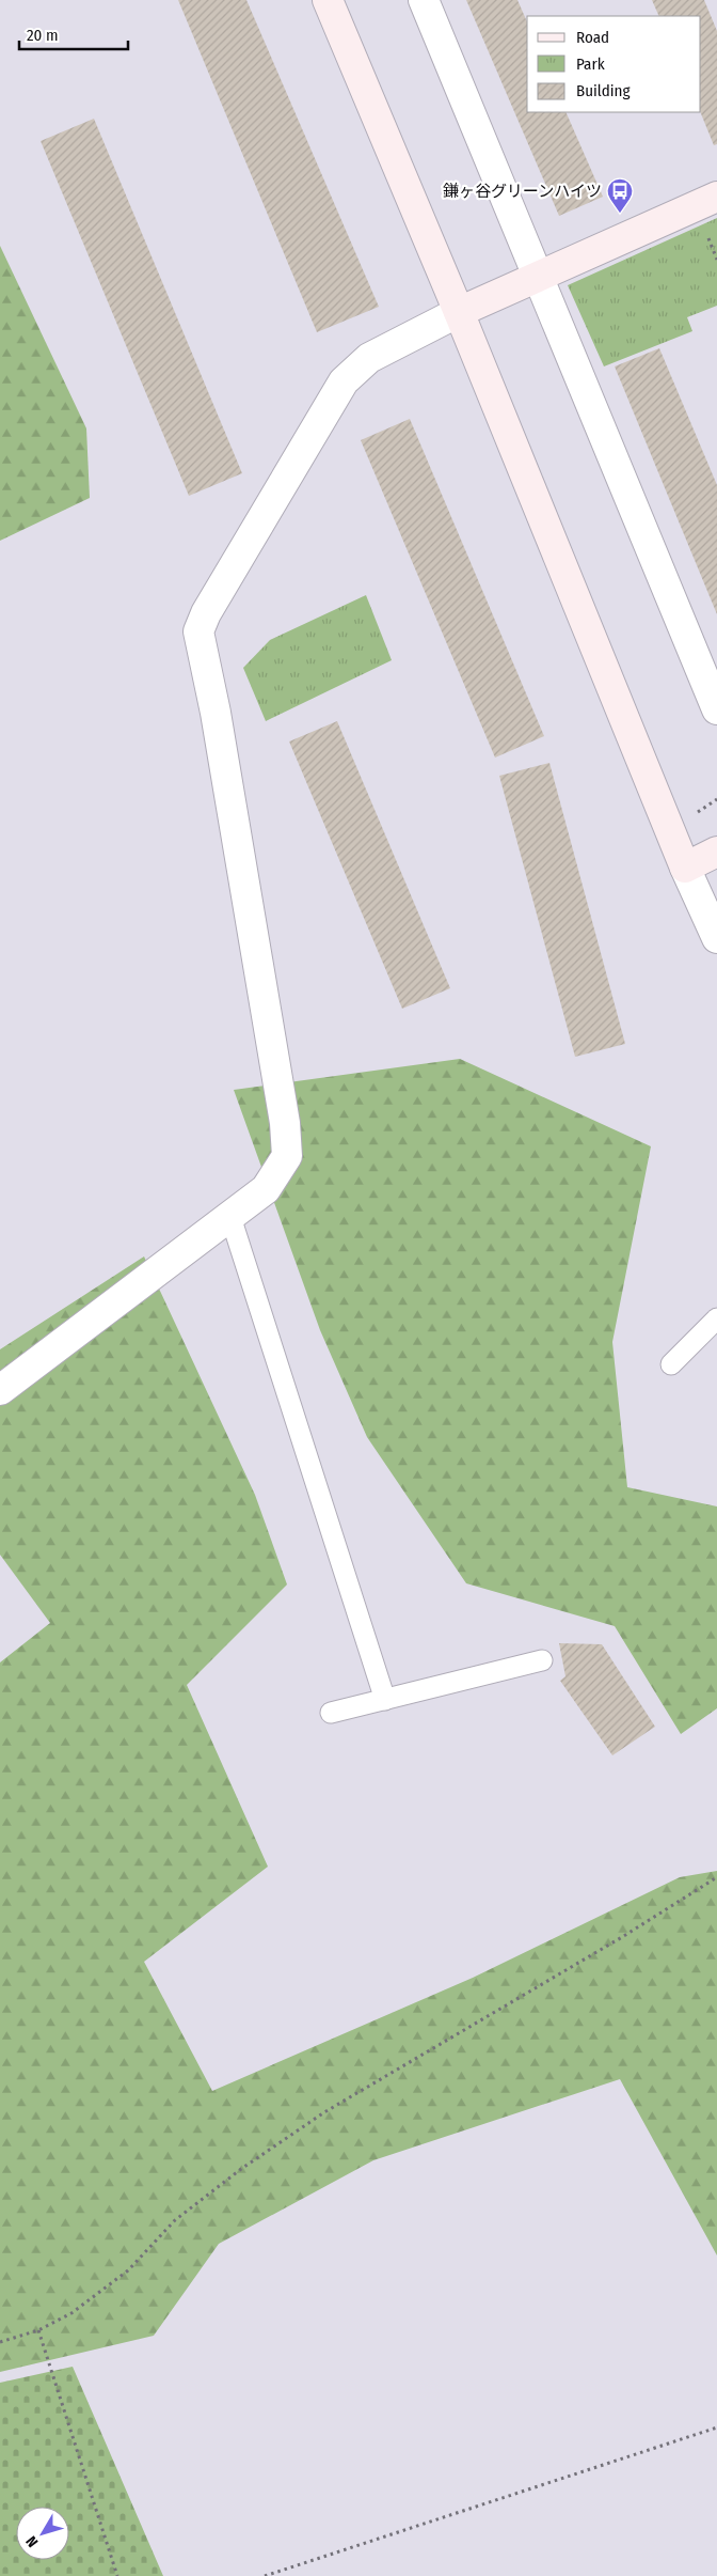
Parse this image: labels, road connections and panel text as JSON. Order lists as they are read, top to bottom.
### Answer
{
  "places": {
    "bus stop": ["鎌ヶ谷グリーンハイツ"]
  },
  "legend": ["Road", "Park", "Building"],
  "scale_bar": "20 m",
  "north": "bottom left"
}
